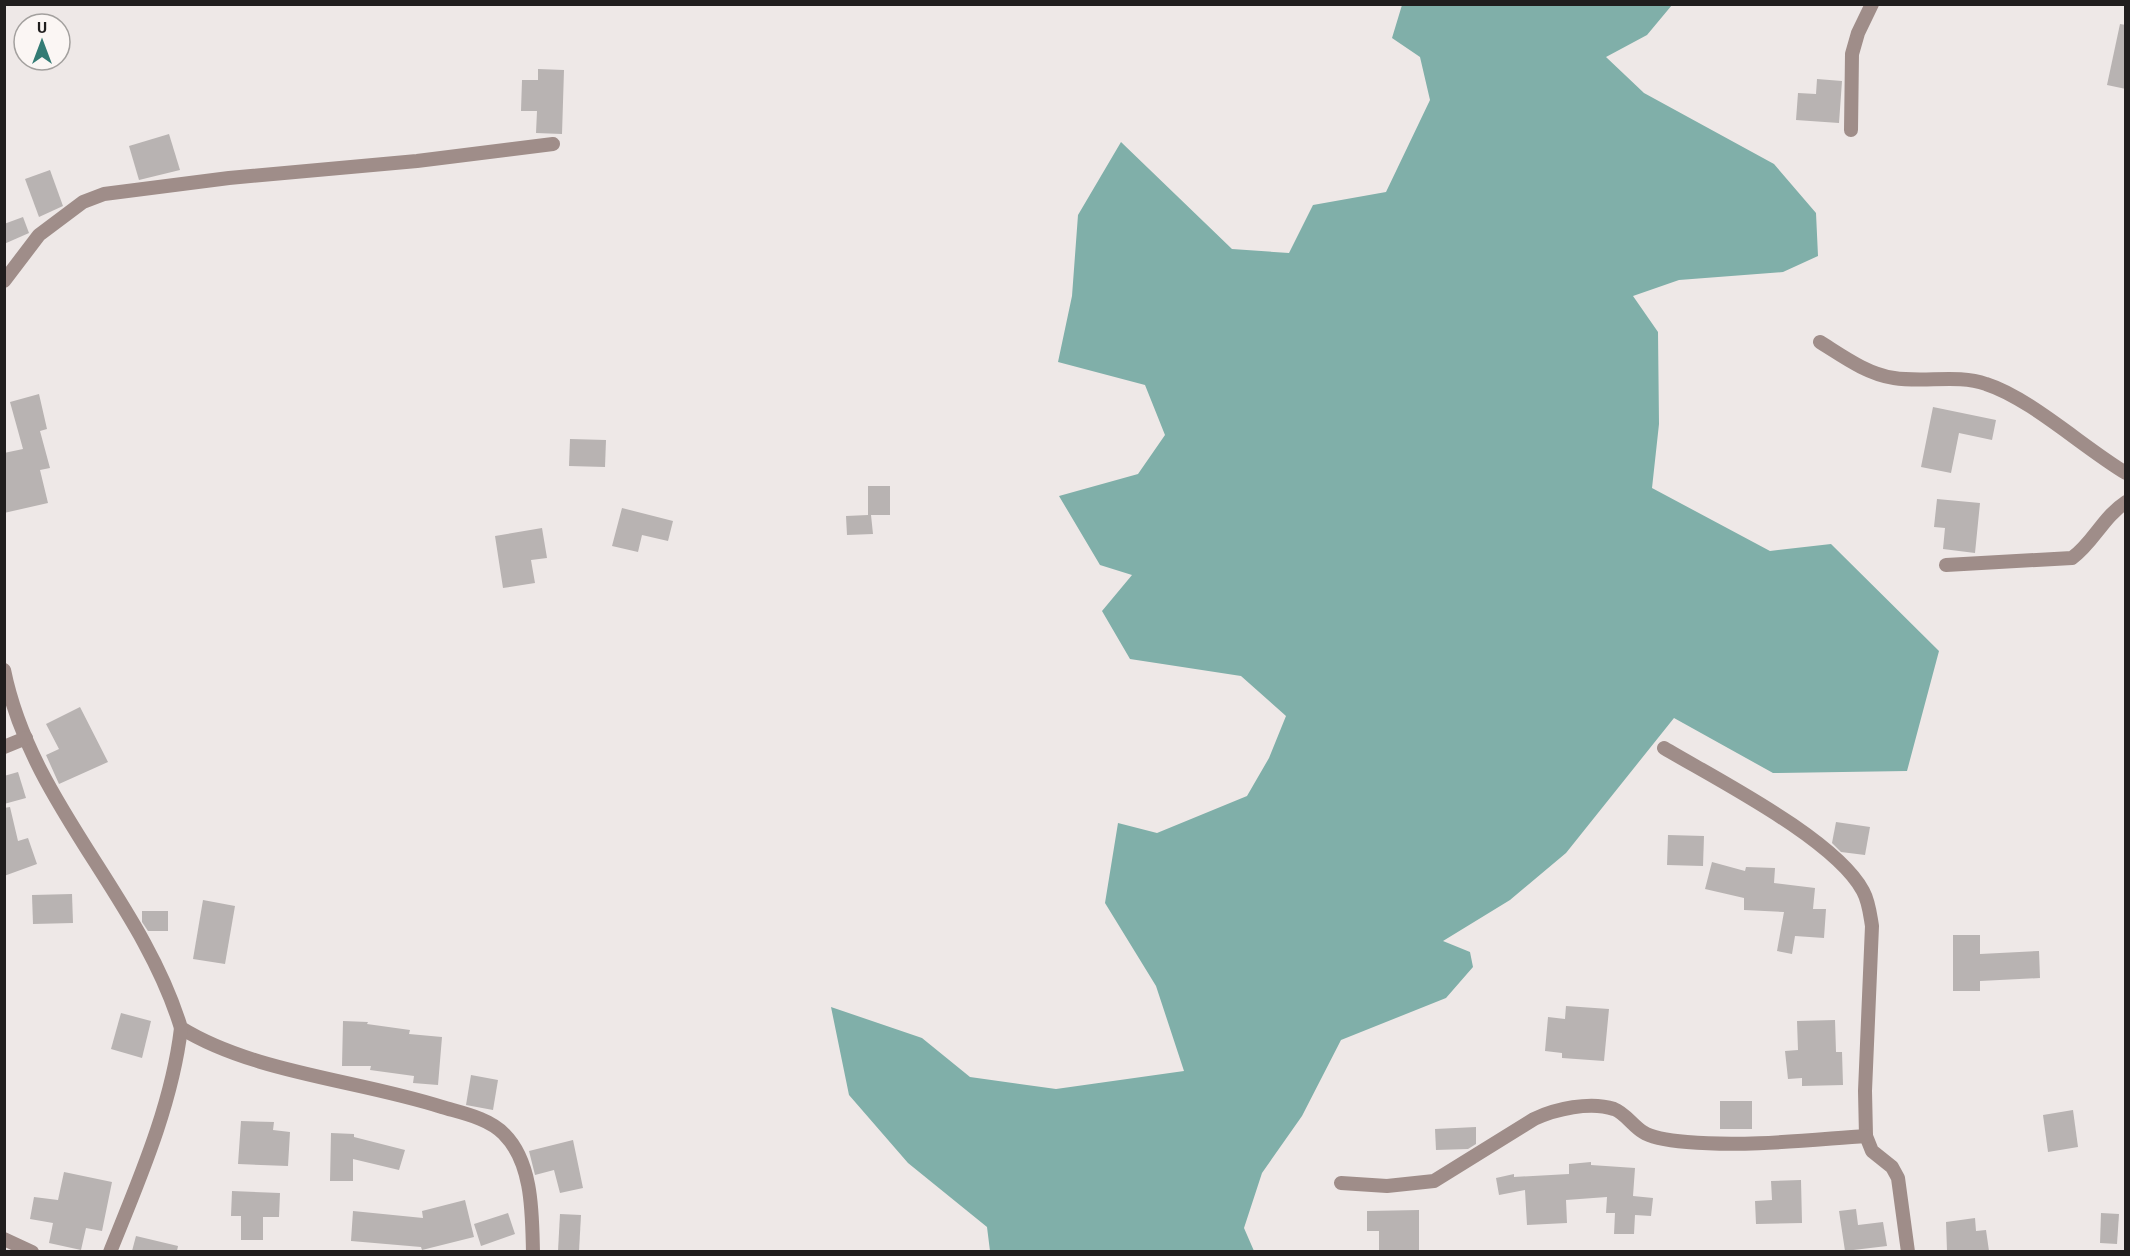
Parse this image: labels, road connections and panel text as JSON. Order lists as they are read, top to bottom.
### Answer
{
  "north": "top"
}
